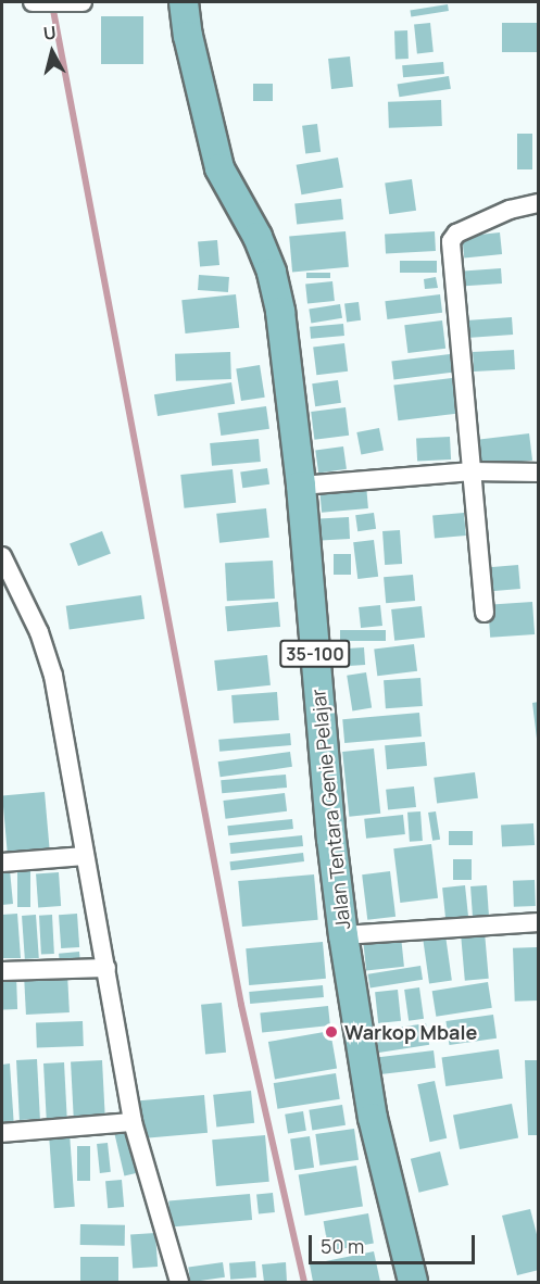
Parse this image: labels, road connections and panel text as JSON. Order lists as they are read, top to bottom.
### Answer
{
  "streets": {
    "main road": ["35-100", "Jalan Tentara Genie Pelajar"]
  },
  "places": ["Warkop Mbale"],
  "scale_bar": "50 m",
  "north": "top"
}
